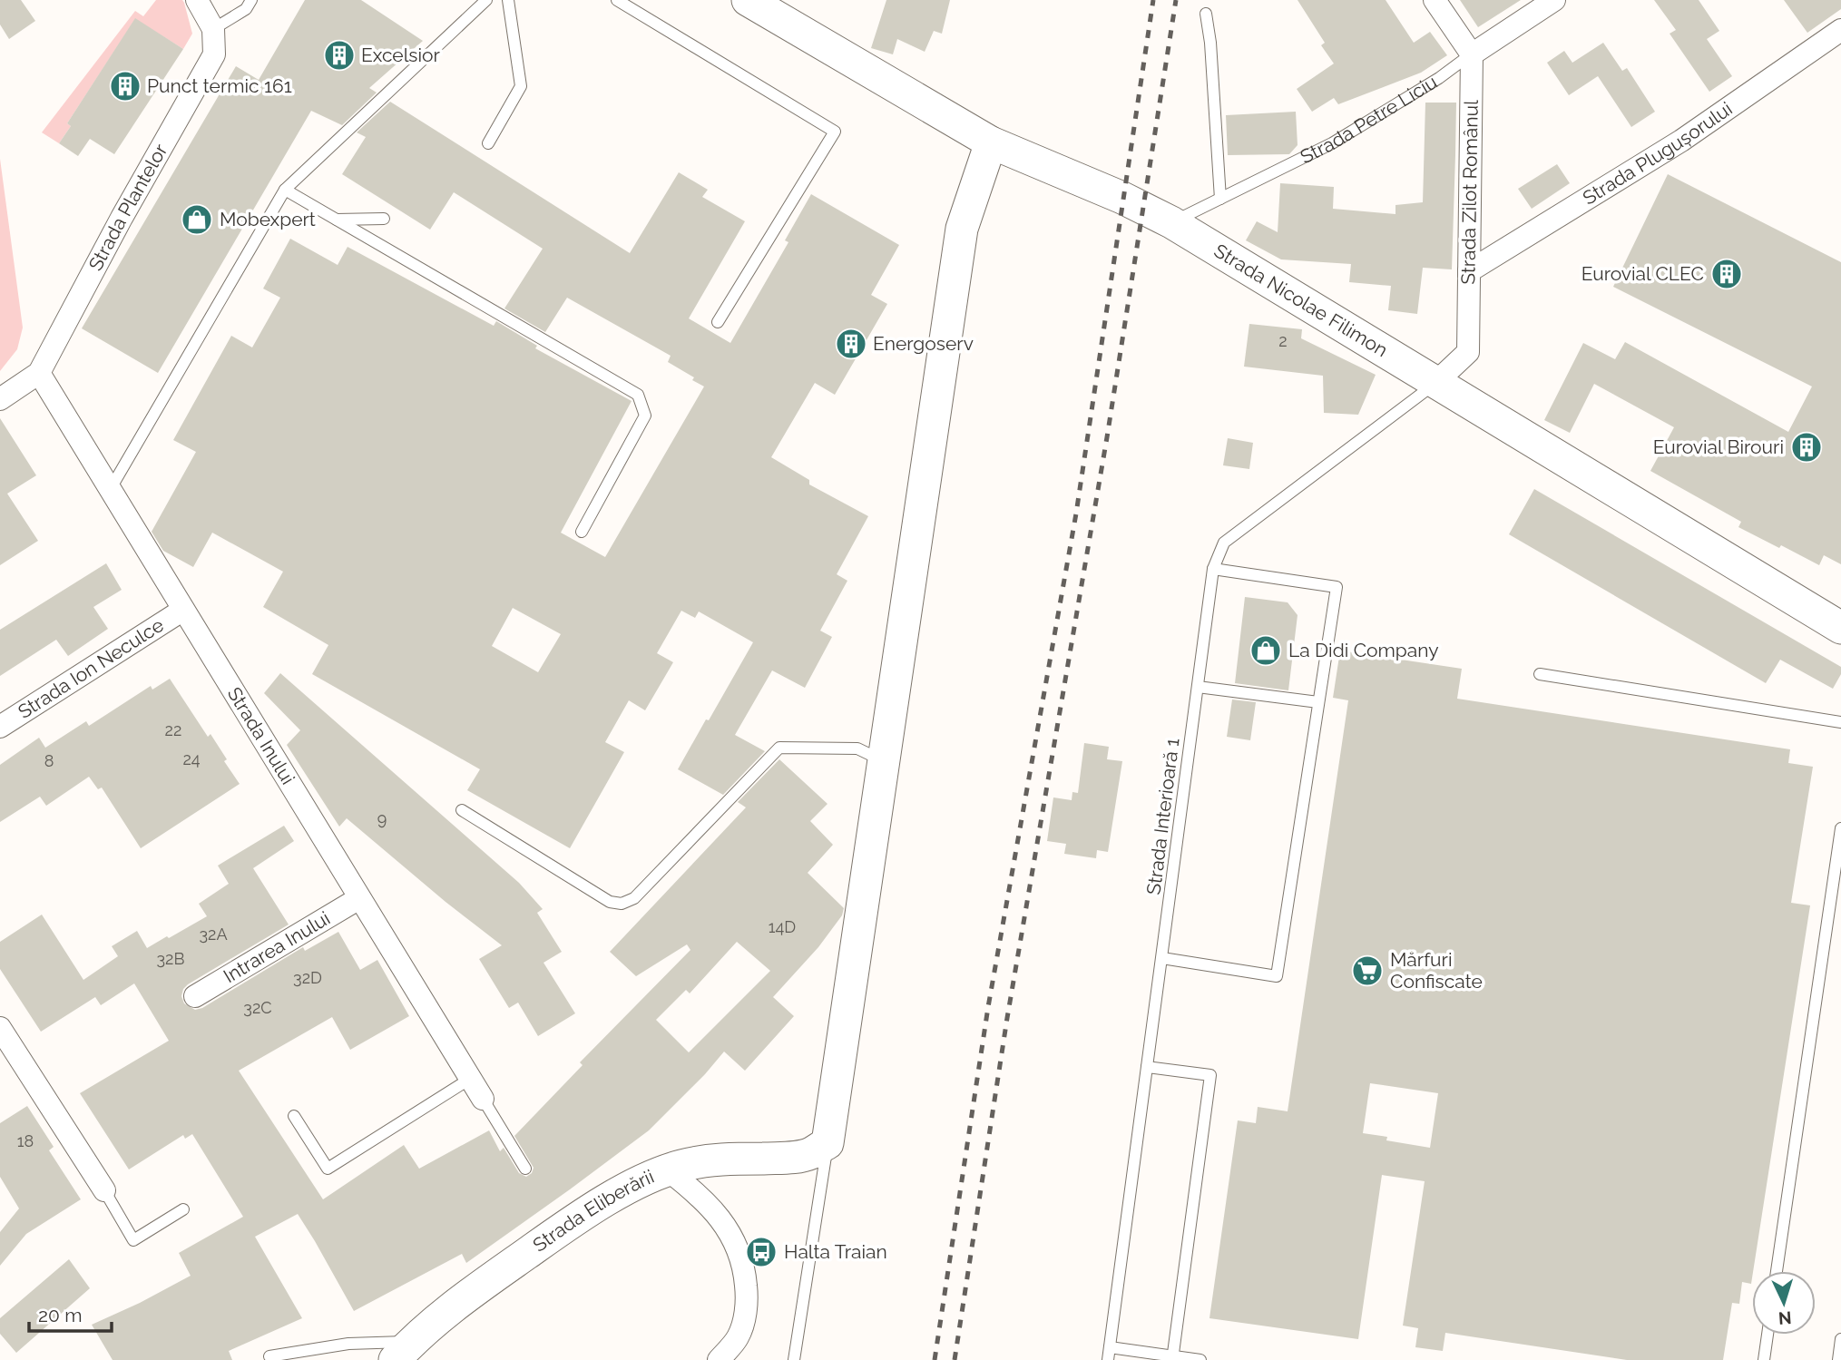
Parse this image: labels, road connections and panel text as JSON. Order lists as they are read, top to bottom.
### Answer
{
  "streets": {
    "street": [
      "Strada Petre Liciu",
      "Strada Plugușorului",
      "Strada Zilot Românul",
      "Strada Plantelor",
      "Strada Nicolae Filimon",
      "Strada Ion Neculce",
      "Strada Inului",
      "Intrarea Inului",
      "Strada Eliberării"
    ],
    "lane": ["Strada Interioară 1"]
  },
  "crossings": [
    ["Strada Petre Liciu", "Strada Zilot Românul"],
    ["Strada Petre Liciu", "Strada Nicolae Filimon"],
    ["Strada Plugușorului", "Strada Zilot Românul"],
    ["Strada Zilot Românul", "Strada Nicolae Filimon"],
    ["Strada Zilot Românul", "Strada Interioară 1"],
    ["Strada Plantelor", "Strada Inului"],
    ["Strada Nicolae Filimon", "Strada Interioară 1"],
    ["Strada Ion Neculce", "Strada Inului"],
    ["Strada Inului", "Intrarea Inului"]
  ],
  "places": {
    "building": [
      "Excelsior",
      "Punct termic 161",
      "Eurovial CLEC",
      "Energoserv",
      "Eurovial Birouri"
    ],
    "shop": ["Mobexpert", "La Didi Company"],
    "supermarket": ["Mărfuri Confiscate"],
    "bus stop": ["Halta Traian"]
  },
  "house_numbers": [
    "2",
    "22",
    "24",
    "8",
    "9",
    "14D",
    "32A",
    "32B",
    "32D",
    "32C",
    "18"
  ],
  "scale_bar": "20 m",
  "north": "bottom"
}
